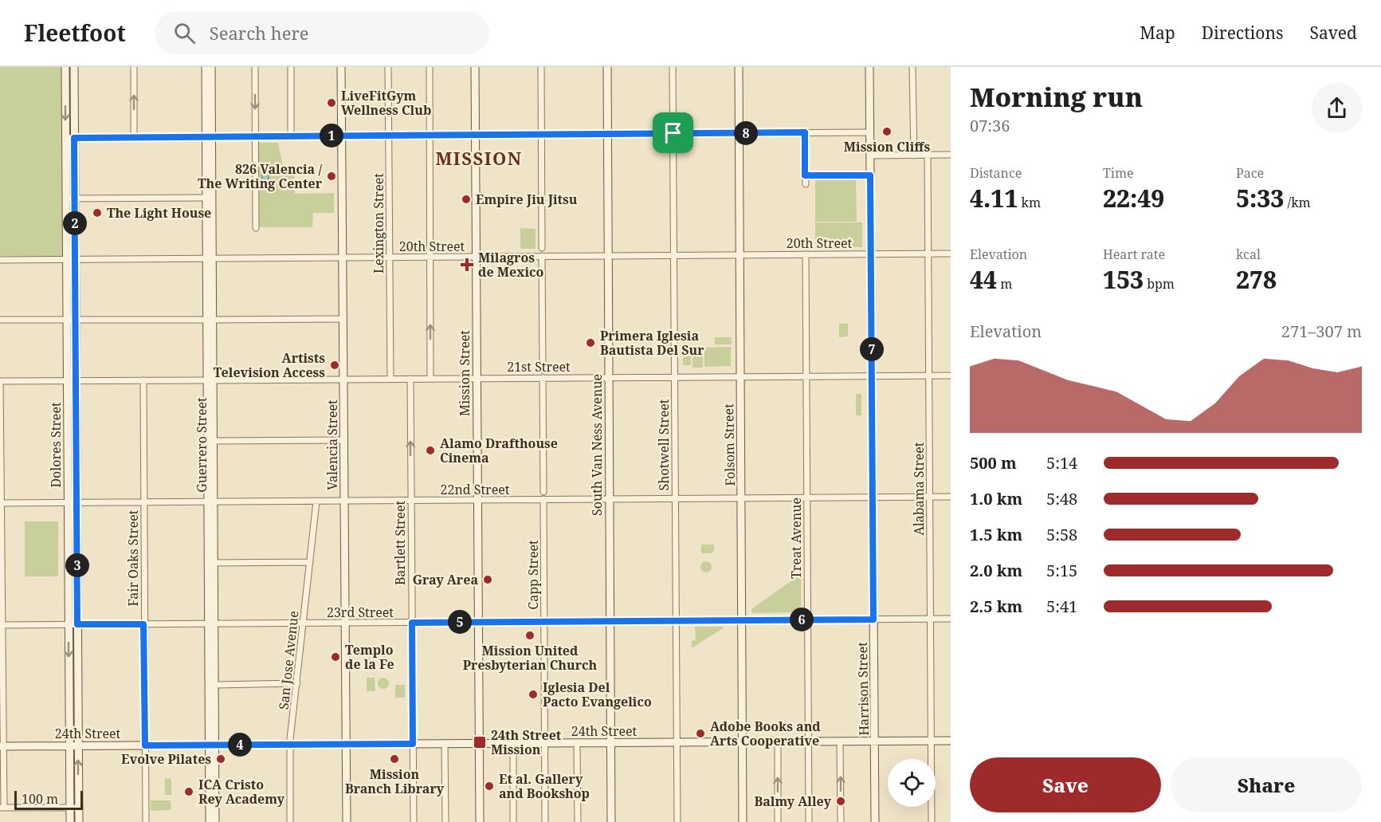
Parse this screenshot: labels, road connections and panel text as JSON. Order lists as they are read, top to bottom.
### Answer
{
  "streets": {
    "main road": [
      "Mission Street",
      "Dolores Street",
      "Guerrero Street",
      "Valencia Street",
      "South Van Ness Avenue",
      "Folsom Street",
      "Harrison Street",
      "24th Street"
    ],
    "street": [
      "Lexington Street",
      "20th Street",
      "21st Street",
      "Shotwell Street",
      "Alabama Street",
      "22nd Street",
      "Treat Avenue",
      "Bartlett Street",
      "Fair Oaks Street",
      "Capp Street",
      "23rd Street",
      "San Jose Avenue"
    ]
  },
  "crossings": [
    ["Lexington Street", "20th Street"],
    ["Lexington Street", "21st Street"],
    ["20th Street", "Mission Street"],
    ["20th Street", "Dolores Street"],
    ["20th Street", "Guerrero Street"],
    ["20th Street", "Valencia Street"],
    ["20th Street", "South Van Ness Avenue"],
    ["20th Street", "Shotwell Street"],
    ["20th Street", "Folsom Street"],
    ["20th Street", "Alabama Street"],
    ["20th Street", "Treat Avenue"],
    ["20th Street", "Harrison Street"],
    ["21st Street", "Mission Street"],
    ["21st Street", "Dolores Street"],
    ["21st Street", "Guerrero Street"],
    ["21st Street", "Valencia Street"],
    ["21st Street", "South Van Ness Avenue"],
    ["21st Street", "Shotwell Street"],
    ["21st Street", "Folsom Street"],
    ["21st Street", "Alabama Street"],
    ["21st Street", "Treat Avenue"],
    ["21st Street", "Bartlett Street"],
    ["21st Street", "Fair Oaks Street"],
    ["21st Street", "Harrison Street"],
    ["Mission Street", "22nd Street"],
    ["Mission Street", "23rd Street"],
    ["Mission Street", "24th Street"],
    ["Dolores Street", "22nd Street"],
    ["Dolores Street", "23rd Street"],
    ["Dolores Street", "24th Street"],
    ["Guerrero Street", "22nd Street"],
    ["Guerrero Street", "23rd Street"],
    ["Guerrero Street", "24th Street"],
    ["Valencia Street", "22nd Street"],
    ["Valencia Street", "23rd Street"],
    ["Valencia Street", "24th Street"],
    ["South Van Ness Avenue", "22nd Street"],
    ["South Van Ness Avenue", "23rd Street"],
    ["South Van Ness Avenue", "24th Street"],
    ["Shotwell Street", "22nd Street"],
    ["Shotwell Street", "23rd Street"],
    ["Shotwell Street", "24th Street"],
    ["Folsom Street", "22nd Street"],
    ["Folsom Street", "23rd Street"],
    ["Folsom Street", "24th Street"],
    ["Alabama Street", "22nd Street"],
    ["Alabama Street", "23rd Street"],
    ["Alabama Street", "24th Street"],
    ["22nd Street", "Treat Avenue"],
    ["22nd Street", "Bartlett Street"],
    ["22nd Street", "Fair Oaks Street"],
    ["22nd Street", "Capp Street"],
    ["22nd Street", "San Jose Avenue"],
    ["22nd Street", "Harrison Street"],
    ["Treat Avenue", "23rd Street"],
    ["Treat Avenue", "24th Street"],
    ["Bartlett Street", "23rd Street"],
    ["Bartlett Street", "24th Street"],
    ["Fair Oaks Street", "23rd Street"],
    ["Fair Oaks Street", "24th Street"],
    ["Capp Street", "23rd Street"],
    ["Capp Street", "24th Street"],
    ["23rd Street", "San Jose Avenue"],
    ["23rd Street", "Harrison Street"],
    ["San Jose Avenue", "24th Street"],
    ["Harrison Street", "24th Street"]
  ],
  "districts": ["MISSION"],
  "places": {
    "other": [
      "LiveFitGym Wellness Club",
      "Mission Cliffs",
      "826 Valencia / The Writing Center",
      "Empire Jiu Jitsu",
      "The Light House",
      "Primera Iglesia Bautista Del Sur",
      "Artists Television Access",
      "Alamo Drafthouse Cinema",
      "Gray Area",
      "Mission United Presbyterian Church",
      "Templo de la Fe",
      "Iglesia Del Pacto Evangelico",
      "Adobe Books and Arts Cooperative",
      "Evolve Pilates",
      "Mission Branch Library",
      "Et al. Gallery and Bookshop",
      "ICA Cristo Rey Academy",
      "Balmy Alley"
    ],
    "health": ["Milagros de Mexico"],
    "transit": ["24th Street Mission"]
  },
  "scale_bar": "100 m",
  "page": {
    "header": "Fleetfoot",
    "search": "Search here",
    "nav": ["Map", "Directions", "Saved"],
    "heading": ["Morning run", "07:36"],
    "pins": [
      "8",
      "1",
      "2",
      "7",
      "3",
      "6",
      "5",
      "4"
    ],
    "stats": [
      ["Distance", "4.11 km"],
      ["Time", "22:49"],
      ["Pace", "5:33 /km"],
      ["Elevation", "44 m"],
      ["Heart rate", "153 bpm"],
      ["kcal", "278"]
    ],
    "chart": ["Elevation", "271–307 m"],
    "list": [
      {
        "name": "500 m",
        "note": "5:14"
      },
      {
        "name": "1.0 km",
        "note": "5:48"
      },
      {
        "name": "1.5 km",
        "note": "5:58"
      },
      {
        "name": "2.0 km",
        "note": "5:15"
      },
      {
        "name": "2.5 km",
        "note": "5:41"
      }
    ],
    "buttons": ["Save", "Share"],
    "scale": "100 m"
  }
}
